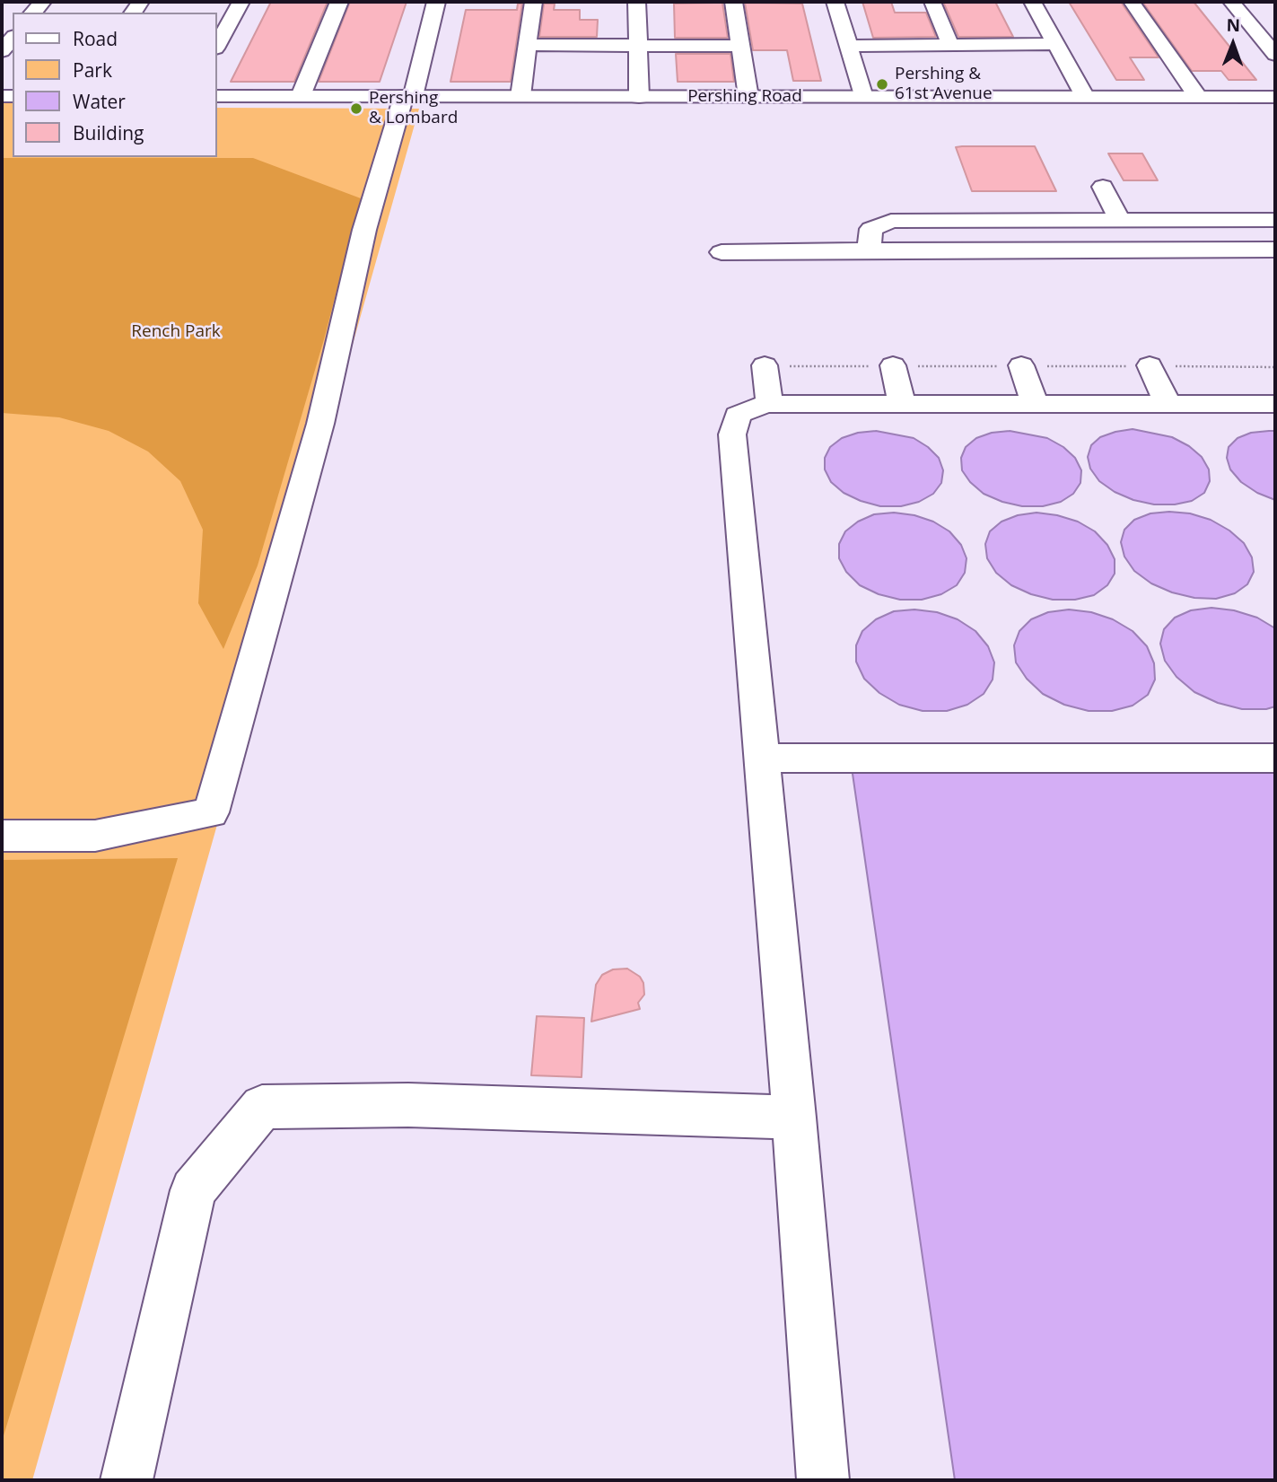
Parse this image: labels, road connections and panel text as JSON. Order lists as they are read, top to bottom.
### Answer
{
  "streets": {
    "street": ["Pershing Road"]
  },
  "parks": ["Rench Park"],
  "places": ["Pershing & 61st Avenue", "Pershing & Lombard"],
  "legend": [
    "Road",
    "Park",
    "Water",
    "Building"
  ],
  "north": "top"
}
